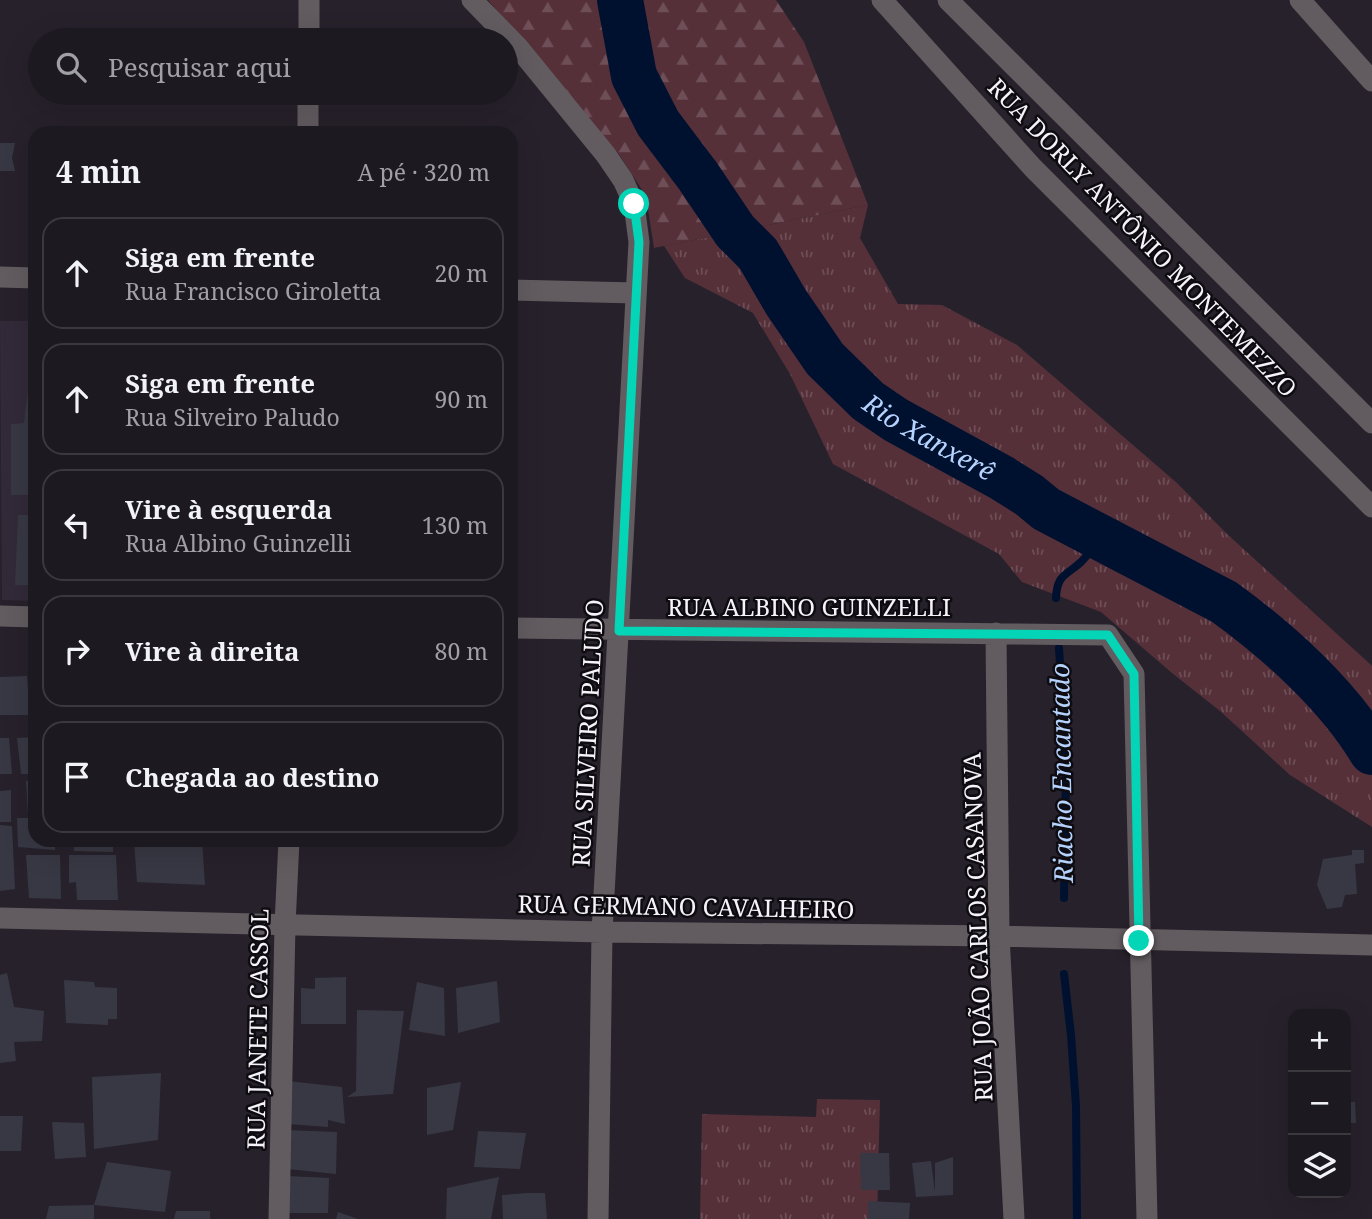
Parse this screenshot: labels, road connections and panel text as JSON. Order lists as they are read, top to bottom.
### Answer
{
  "streets": {
    "street": [
      "RUA DORLY ANTÔNIO MONTEMEZZO",
      "RUA ALBINO GUINZELLI",
      "RUA SILVEIRO PALUDO",
      "RUA GERMANO CAVALHEIRO",
      "RUA JOÃO CARLOS CASANOVA",
      "RUA JANETE CASSOL"
    ]
  },
  "crossings": [
    ["RUA ALBINO GUINZELLI", "RUA SILVEIRO PALUDO"],
    ["RUA ALBINO GUINZELLI", "RUA GERMANO CAVALHEIRO"],
    ["RUA ALBINO GUINZELLI", "RUA JOÃO CARLOS CASANOVA"],
    ["RUA SILVEIRO PALUDO", "RUA GERMANO CAVALHEIRO"],
    ["RUA GERMANO CAVALHEIRO", "RUA JOÃO CARLOS CASANOVA"],
    ["RUA GERMANO CAVALHEIRO", "RUA JANETE CASSOL"]
  ],
  "water": ["Rio Xanxerê", "Riacho Encantado"],
  "page": {
    "search": "Pesquisar aqui",
    "heading": ["4 min", "A pé · 320 m"],
    "list": [
      ["Siga em frente", "Rua Francisco Giroletta", "20 m"],
      ["Siga em frente", "Rua Silveiro Paludo", "90 m"],
      ["Vire à esquerda", "Rua Albino Guinzelli", "130 m"],
      ["Vire à direita", "80 m"],
      "Chegada ao destino"
    ],
    "map_buttons": ["+", "−"]
  }
}
